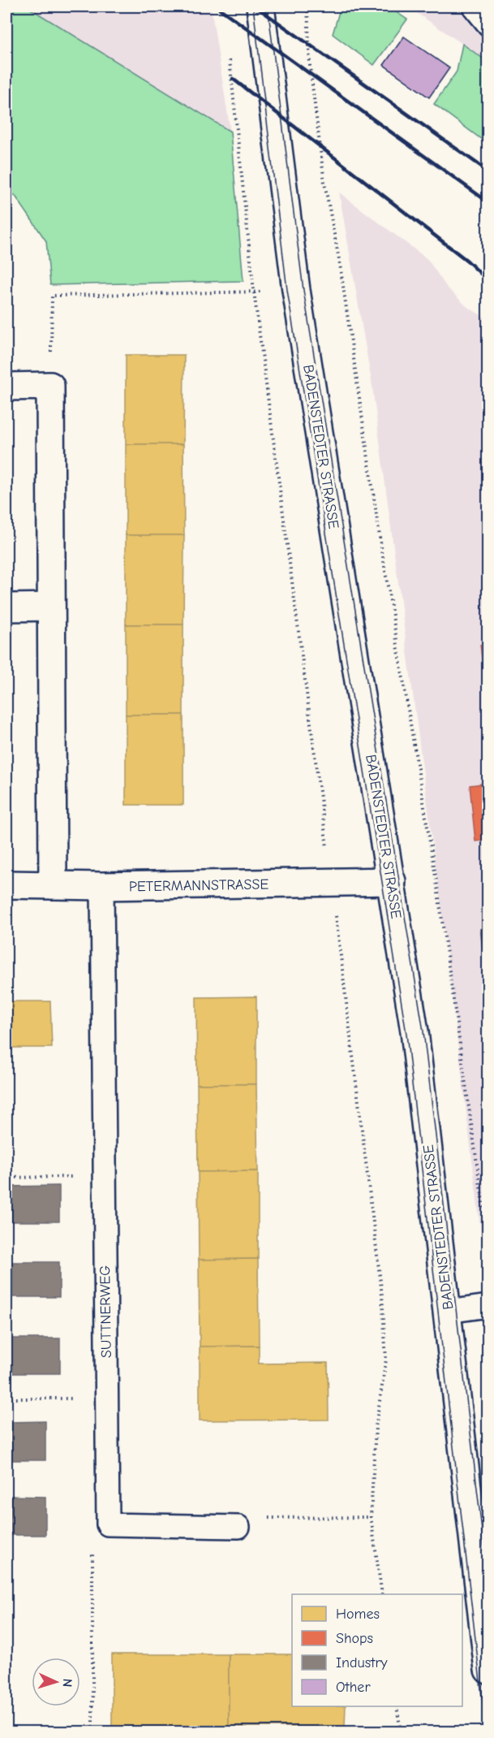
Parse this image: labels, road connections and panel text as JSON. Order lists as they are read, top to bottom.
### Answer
{
  "streets": {
    "street": ["BADENSTEDTER STRASSE", "PETERMANNSTRASSE"],
    "lane": ["SUTTNERWEG"]
  },
  "crossings": [
    ["BADENSTEDTER STRASSE", "PETERMANNSTRASSE"],
    ["PETERMANNSTRASSE", "SUTTNERWEG"]
  ],
  "legend": [
    "Homes",
    "Shops",
    "Industry",
    "Other"
  ],
  "north": "right"
}
